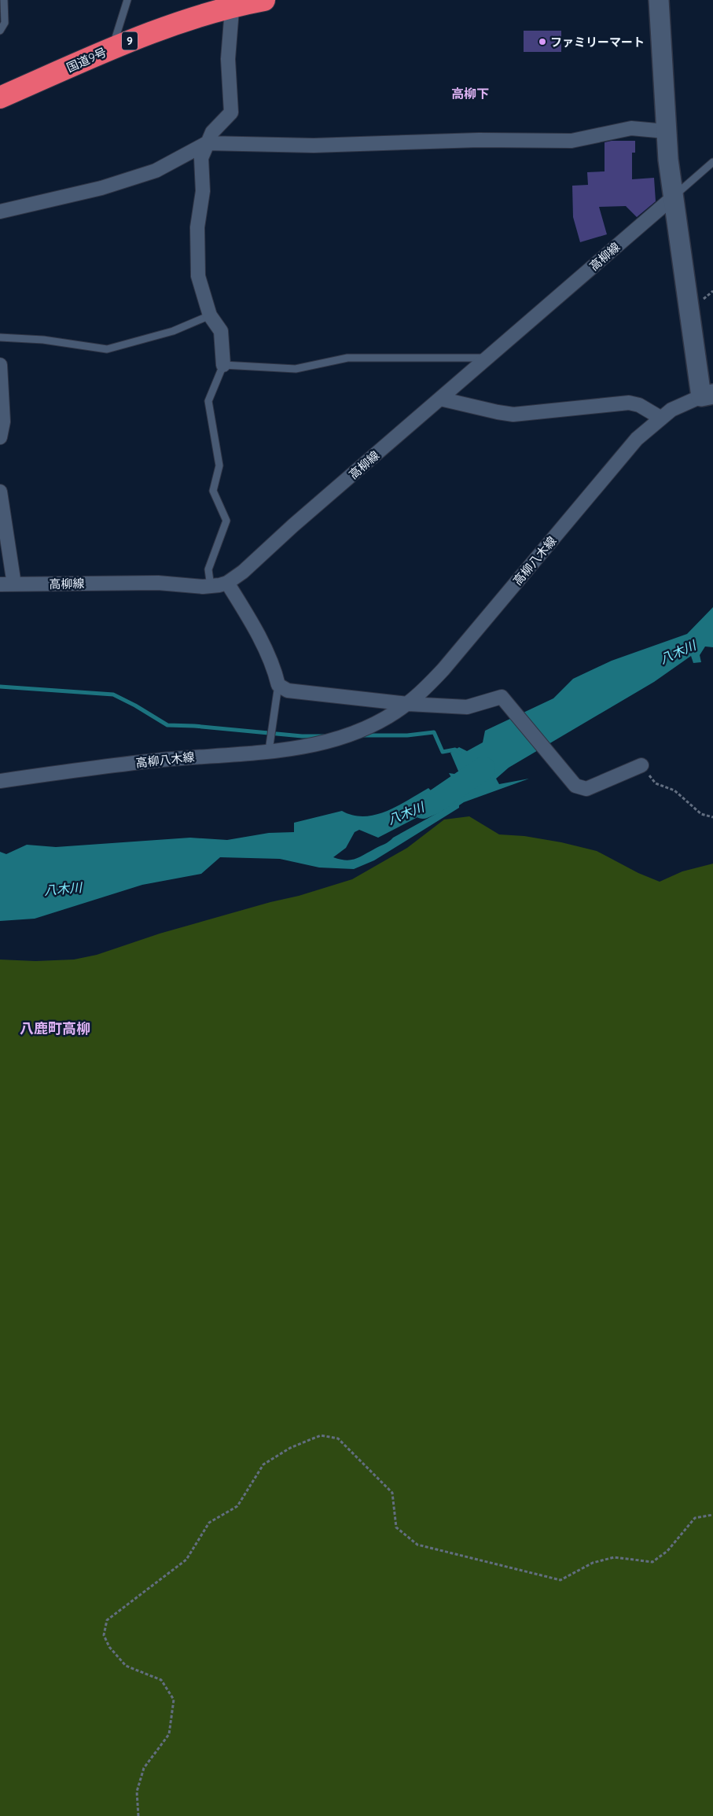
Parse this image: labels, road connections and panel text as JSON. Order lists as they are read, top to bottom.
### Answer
{
  "streets": {
    "highway": ["9", "国道9号"],
    "street": ["高柳線", "高柳八木線"]
  },
  "districts": ["高柳下", "八鹿町高柳"],
  "water": ["八木川"],
  "places": ["ファミリーマート"]
}
